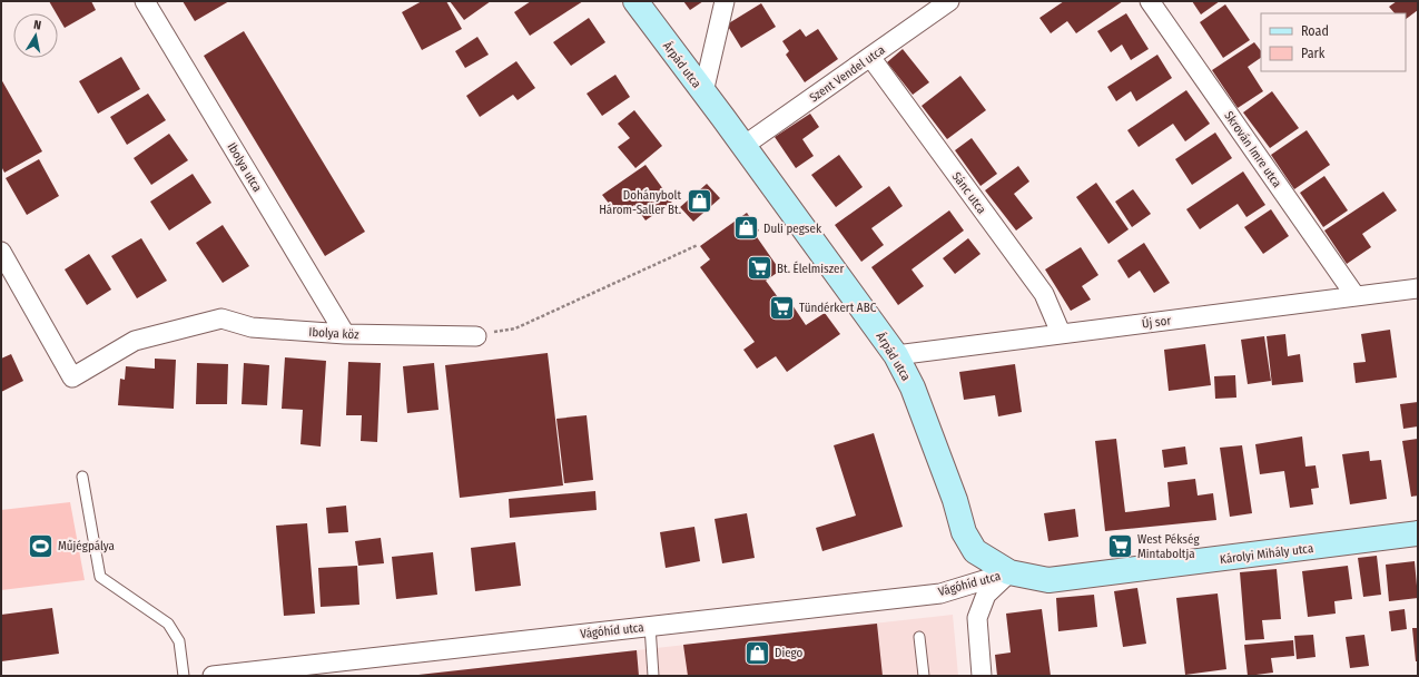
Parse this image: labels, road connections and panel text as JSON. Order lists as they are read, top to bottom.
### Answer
{
  "streets": {
    "street": [
      "Árpád utca",
      "Szent Vendel utca",
      "Skrován Imre utca",
      "Ibolya utca",
      "Sánc utca",
      "Új sor",
      "Ibolya köz",
      "Károlyi Mihály utca",
      "Vágóhíd utca"
    ]
  },
  "crossings": [
    ["Árpád utca", "Szent Vendel utca"],
    ["Árpád utca", "Új sor"],
    ["Árpád utca", "Károlyi Mihály utca"],
    ["Árpád utca", "Vágóhíd utca"],
    ["Szent Vendel utca", "Sánc utca"],
    ["Skrován Imre utca", "Új sor"],
    ["Ibolya utca", "Ibolya köz"],
    ["Sánc utca", "Új sor"],
    ["Károlyi Mihály utca", "Vágóhíd utca"]
  ],
  "places": {
    "shop": ["Dohánybolt Három-Saller Bt.", "Duli pegsek", "Diego"],
    "supermarket": ["Bt. Élelmiszer", "Tündérkert ABC", "West Pékség Mintaboltja"],
    "sports": ["Műjégpálya"]
  },
  "legend": ["Road", "Park"],
  "north": "top"
}
